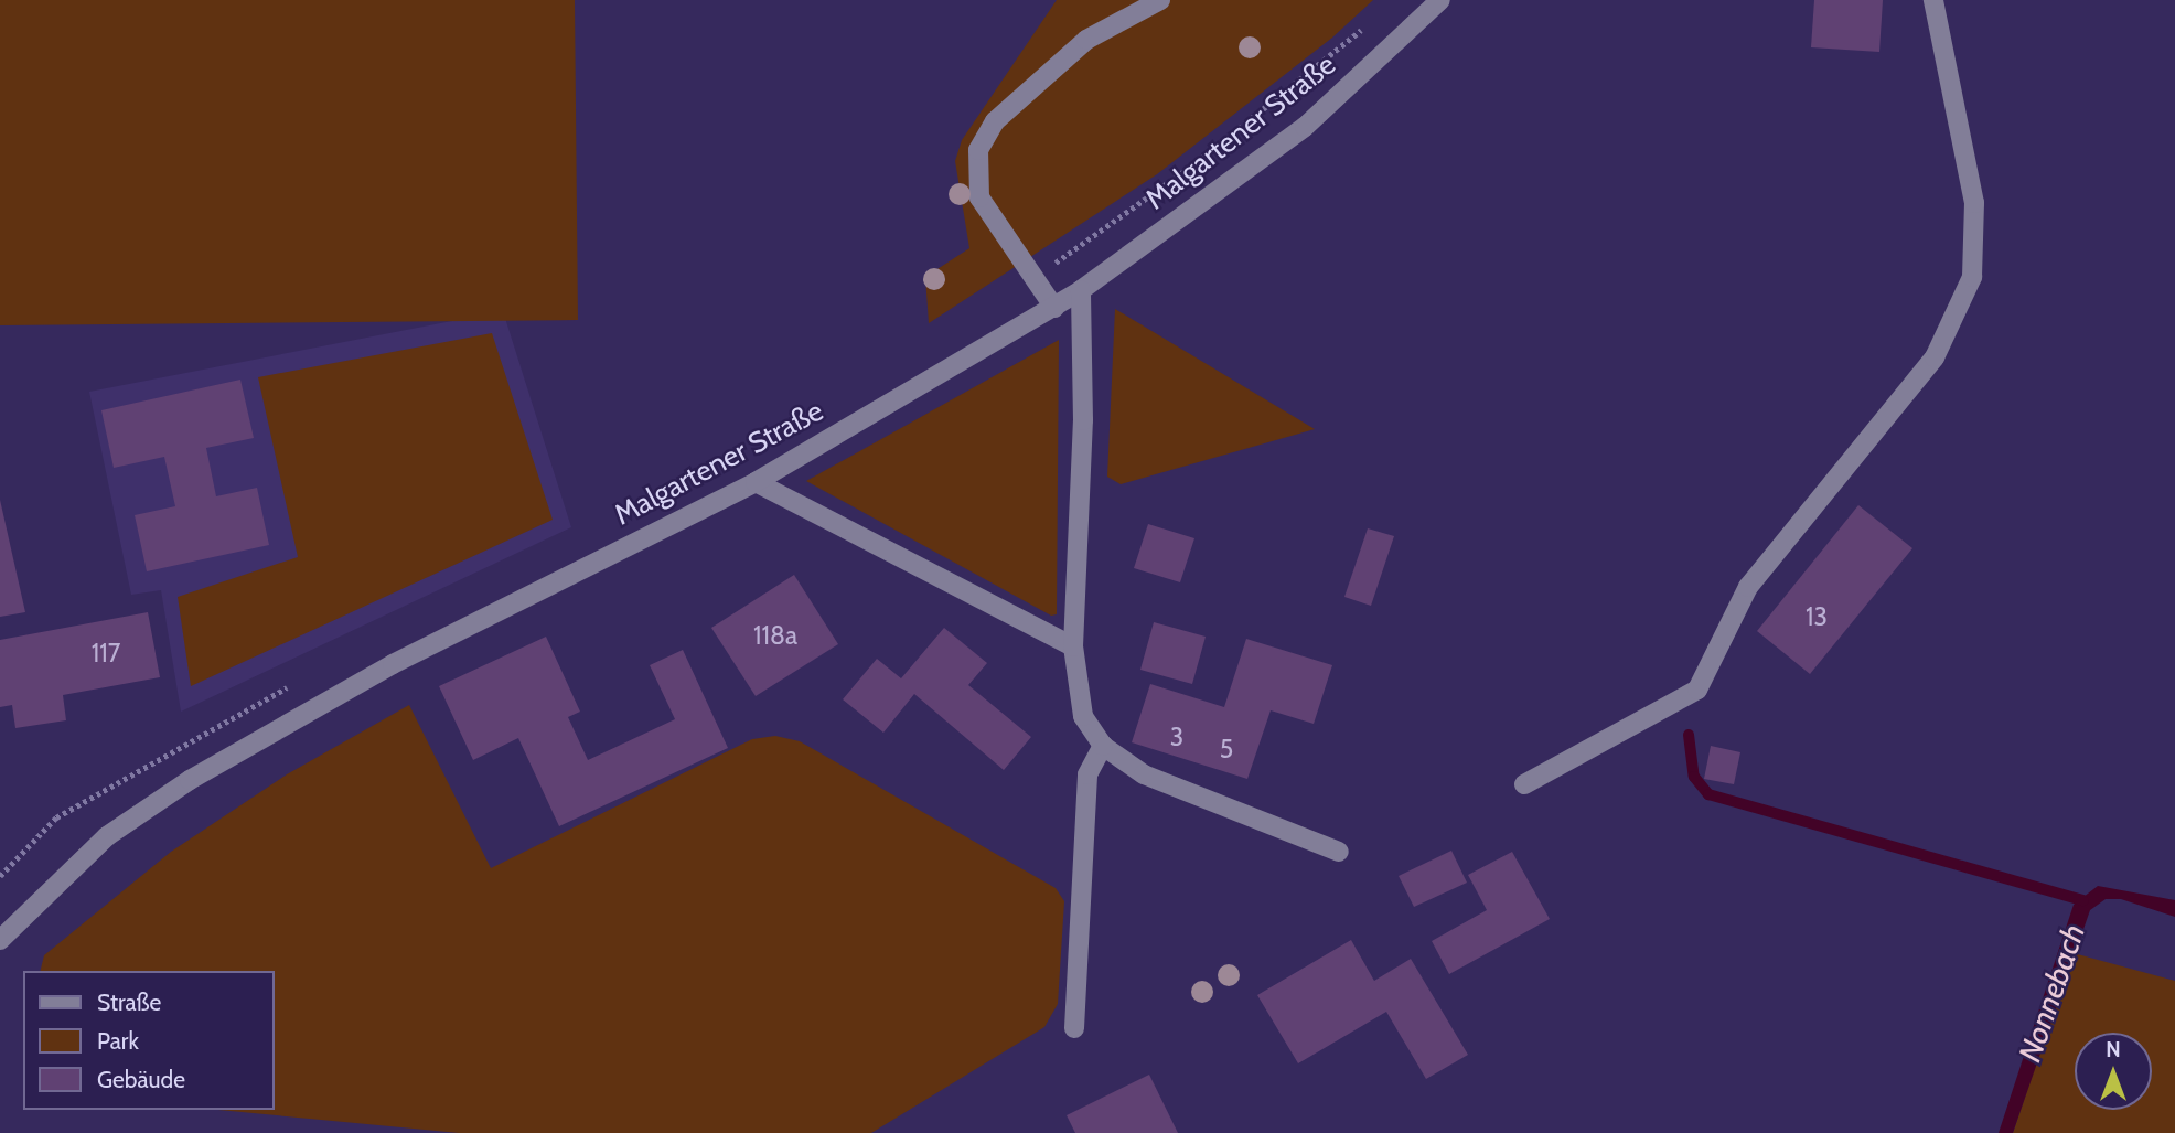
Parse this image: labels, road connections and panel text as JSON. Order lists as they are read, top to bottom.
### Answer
{
  "streets": {
    "street": ["Malgartener Straße"]
  },
  "water": ["Nonnebach"],
  "house_numbers": [
    "13",
    "118a",
    "117",
    "3",
    "5"
  ],
  "legend": ["Straße", "Park", "Gebäude"],
  "north": "top"
}
